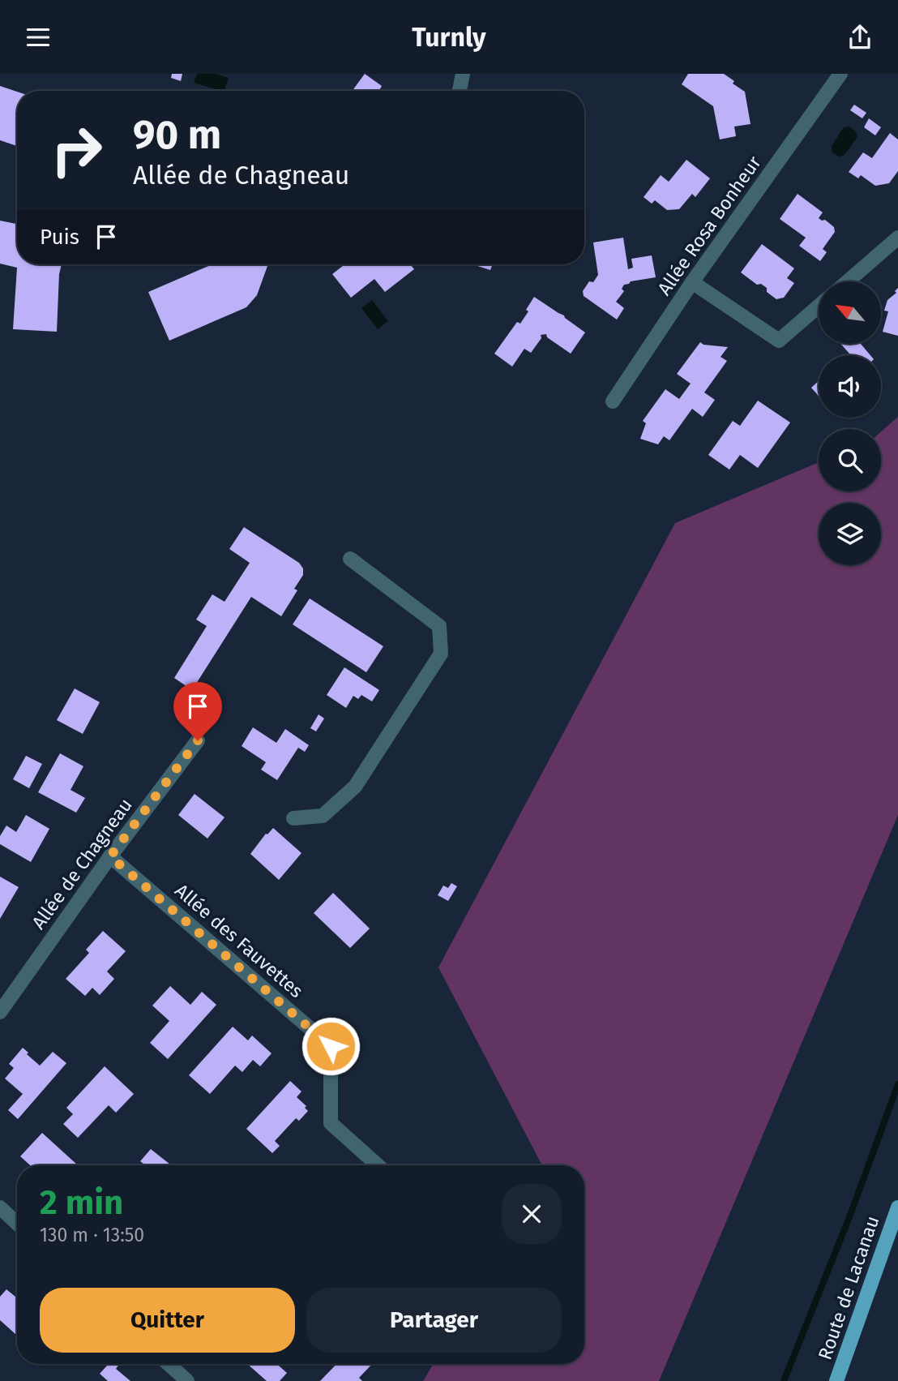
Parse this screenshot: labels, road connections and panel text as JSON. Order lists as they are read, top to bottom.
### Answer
{
  "streets": {
    "main road": ["Route de Lacanau"],
    "street": ["Allée Rosa Bonheur", "Allée de Chagneau", "Allée des Fauvettes"]
  },
  "crossings": [
    ["Allée de Chagneau", "Allée des Fauvettes"]
  ],
  "north": "top left",
  "page": {
    "header": "Turnly",
    "turn": ["90 m", "Allée de Chagneau"],
    "then": "Puis",
    "heading": ["2 min", "130 m · 13:50"],
    "buttons": ["Quitter", "Partager"]
  }
}
